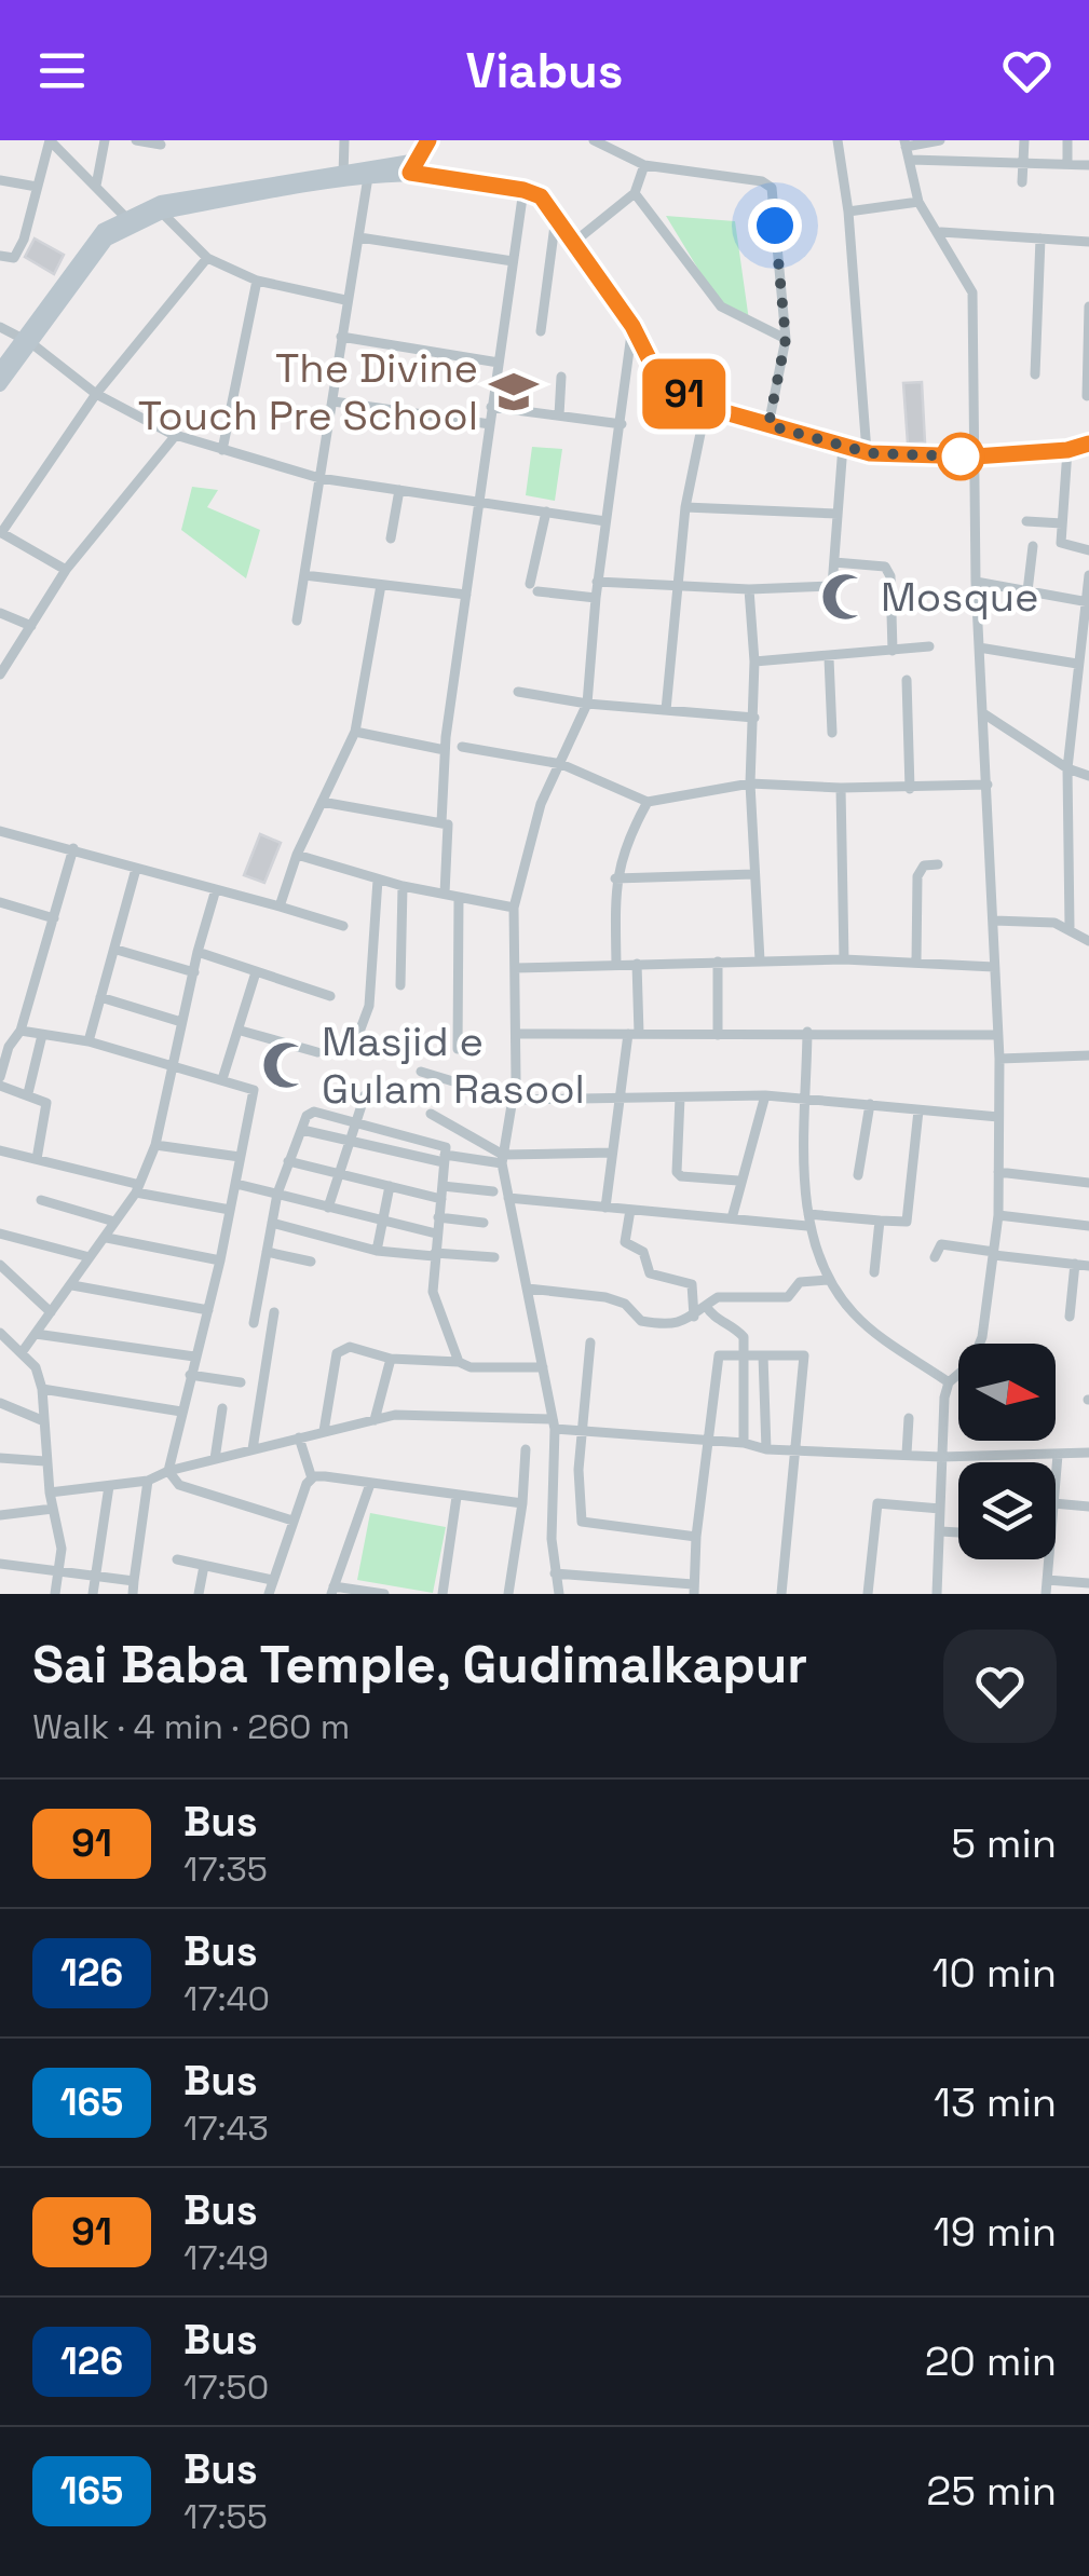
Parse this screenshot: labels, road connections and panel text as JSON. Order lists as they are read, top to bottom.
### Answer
{
  "places": {
    "school or university": ["The Divine Touch Pre School"],
    "mosque": ["Mosque", "Masjid e Gulam Rasool"]
  },
  "lines": ["bus line 91"],
  "north": "right",
  "page": {
    "header": "Viabus",
    "on_map": "91",
    "heading": ["Sai Baba Temple, Gudimalkapur", "Walk · 4 min · 260 m"],
    "list": [
      {
        "mark": "91",
        "name": "Bus",
        "note": "17:35",
        "value": "5 min"
      },
      {
        "mark": "126",
        "name": "Bus",
        "note": "17:40",
        "value": "10 min"
      },
      {
        "mark": "165",
        "name": "Bus",
        "note": "17:43",
        "value": "13 min"
      },
      {
        "mark": "91",
        "name": "Bus",
        "note": "17:49",
        "value": "19 min"
      },
      {
        "mark": "126",
        "name": "Bus",
        "note": "17:50",
        "value": "20 min"
      },
      {
        "mark": "165",
        "name": "Bus",
        "note": "17:55",
        "value": "25 min"
      }
    ]
  }
}
